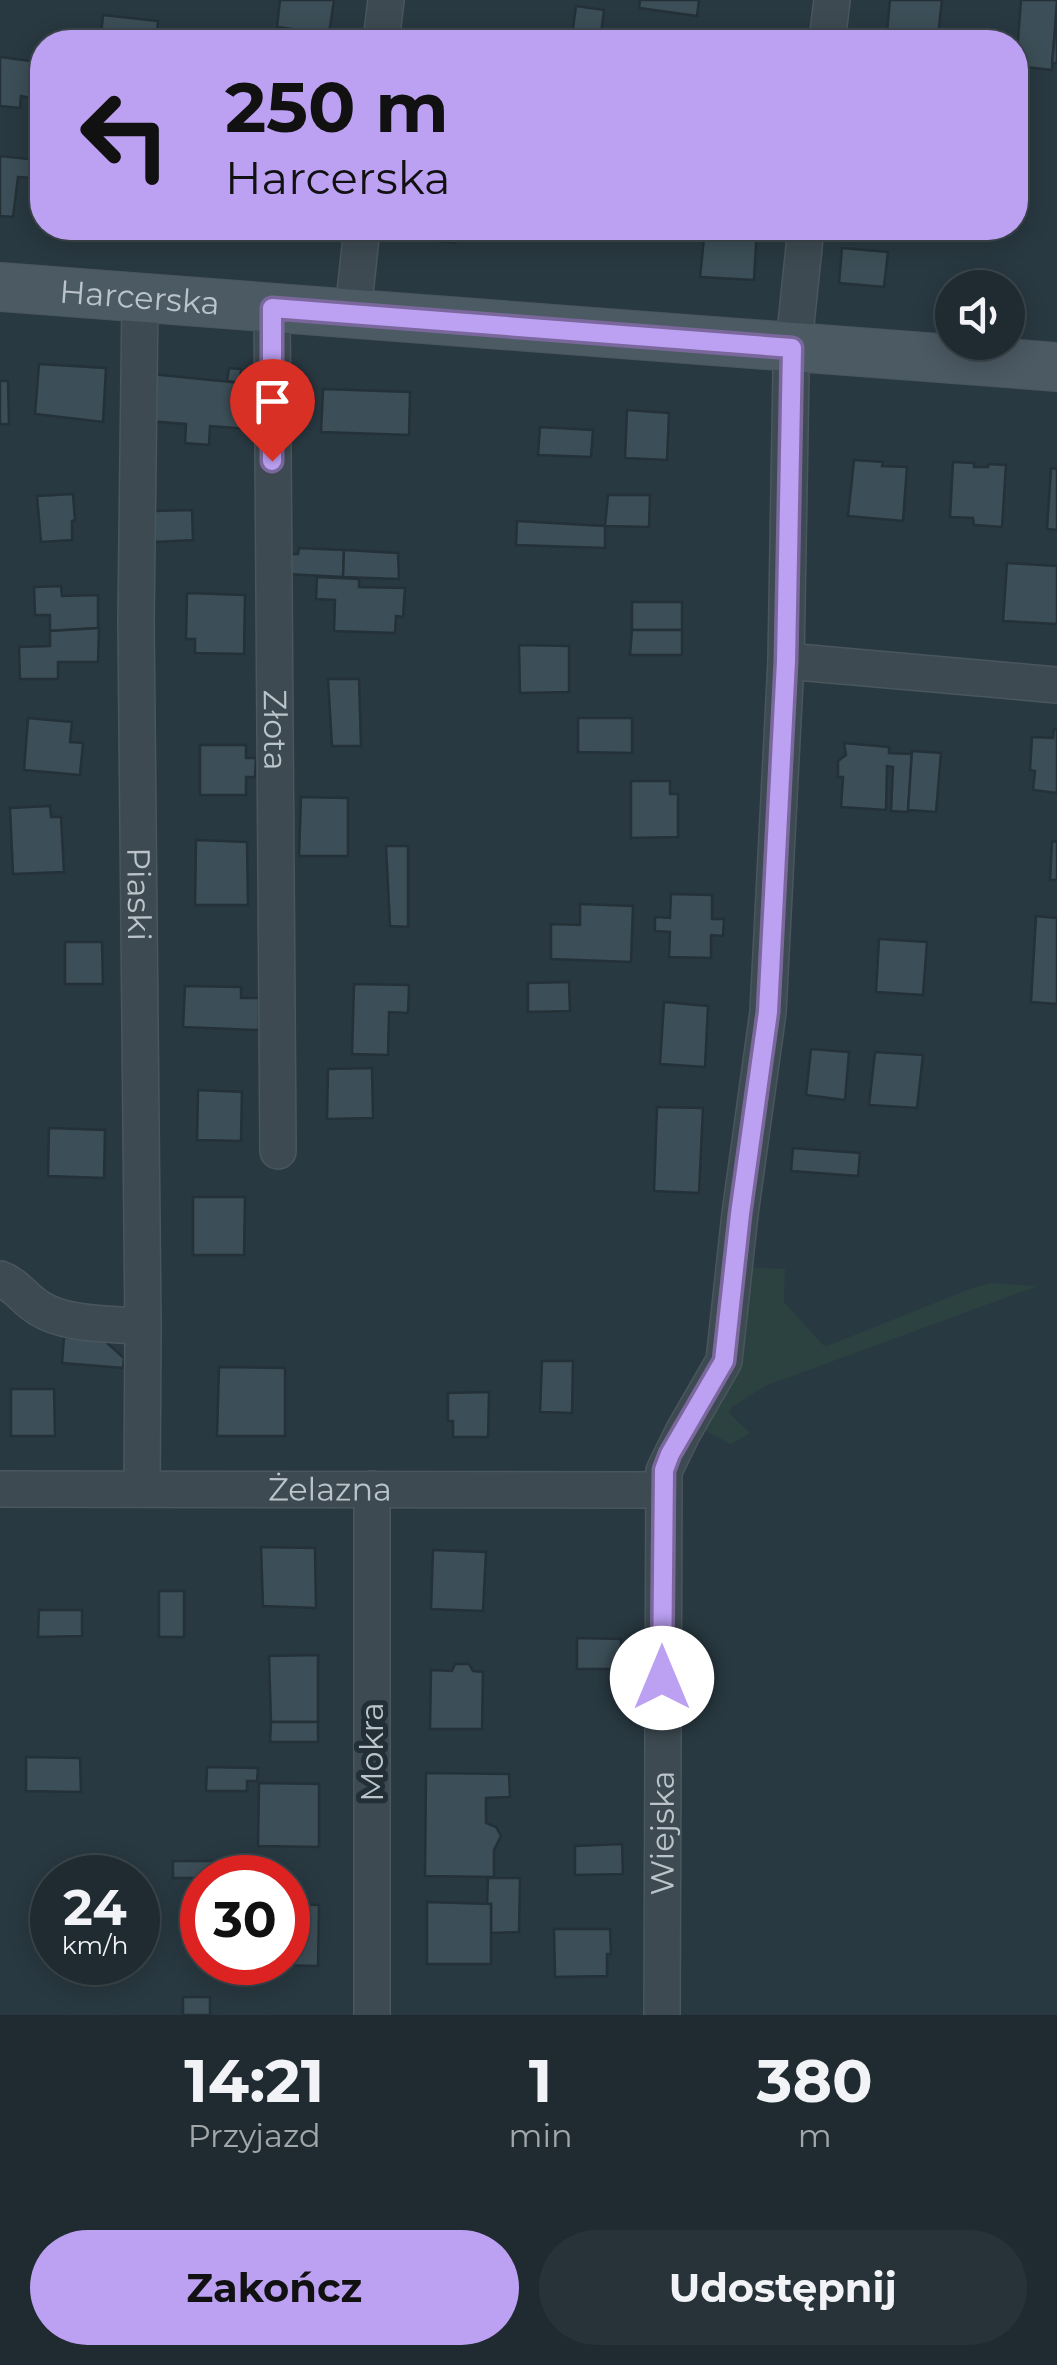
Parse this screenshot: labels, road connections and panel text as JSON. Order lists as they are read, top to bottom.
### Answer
{
  "streets": {
    "street": [
      "Harcerska",
      "Złota",
      "Piaski",
      "Żelazna",
      "Mokra",
      "Wiejska"
    ]
  },
  "crossings": [
    ["Harcerska", "Złota"],
    ["Harcerska", "Piaski"],
    ["Harcerska", "Wiejska"],
    ["Piaski", "Żelazna"],
    ["Żelazna", "Mokra"],
    ["Żelazna", "Wiejska"]
  ],
  "page": {
    "turn": ["250 m", "Harcerska"],
    "speed": "24 km/h",
    "limit": "30",
    "eta": [
      "14:21",
      "Przyjazd",
      "1",
      "min",
      "380",
      "m"
    ],
    "buttons": ["Zakończ", "Udostępnij"]
  }
}
